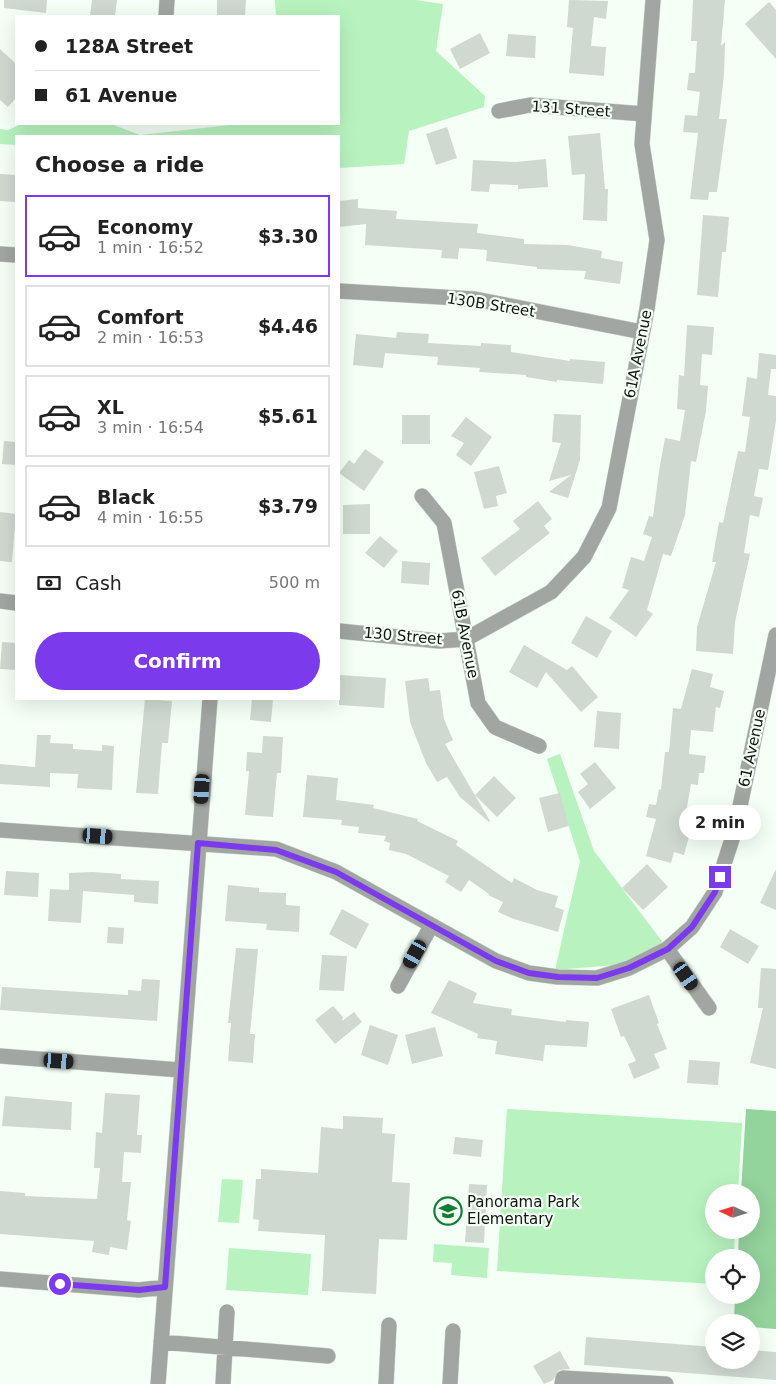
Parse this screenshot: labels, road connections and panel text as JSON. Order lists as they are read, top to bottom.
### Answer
{
  "streets": {
    "street": [
      "131 Street",
      "130B Street",
      "61A Avenue",
      "61B Avenue",
      "130 Street",
      "61 Avenue"
    ]
  },
  "crossings": [
    ["131 Street", "61A Avenue"],
    ["130B Street", "61A Avenue"],
    ["61A Avenue", "61B Avenue"],
    ["61A Avenue", "130 Street"],
    ["61B Avenue", "130 Street"]
  ],
  "places": {
    "school or university": ["Panorama Park Elementary"]
  },
  "north": "left",
  "page": {
    "banner": ["128A Street", "61 Avenue"],
    "heading": "Choose a ride",
    "list": [
      {
        "name": "Economy",
        "note": "1 min · 16:52",
        "value": "$3.30"
      },
      {
        "name": "Comfort",
        "note": "2 min · 16:53",
        "value": "$4.46"
      },
      {
        "name": "XL",
        "note": "3 min · 16:54",
        "value": "$5.61"
      },
      {
        "name": "Black",
        "note": "4 min · 16:55",
        "value": "$3.79"
      }
    ],
    "pay": ["Cash", "500 m"],
    "buttons": "Confirm",
    "bubble": "2 min"
  }
}
